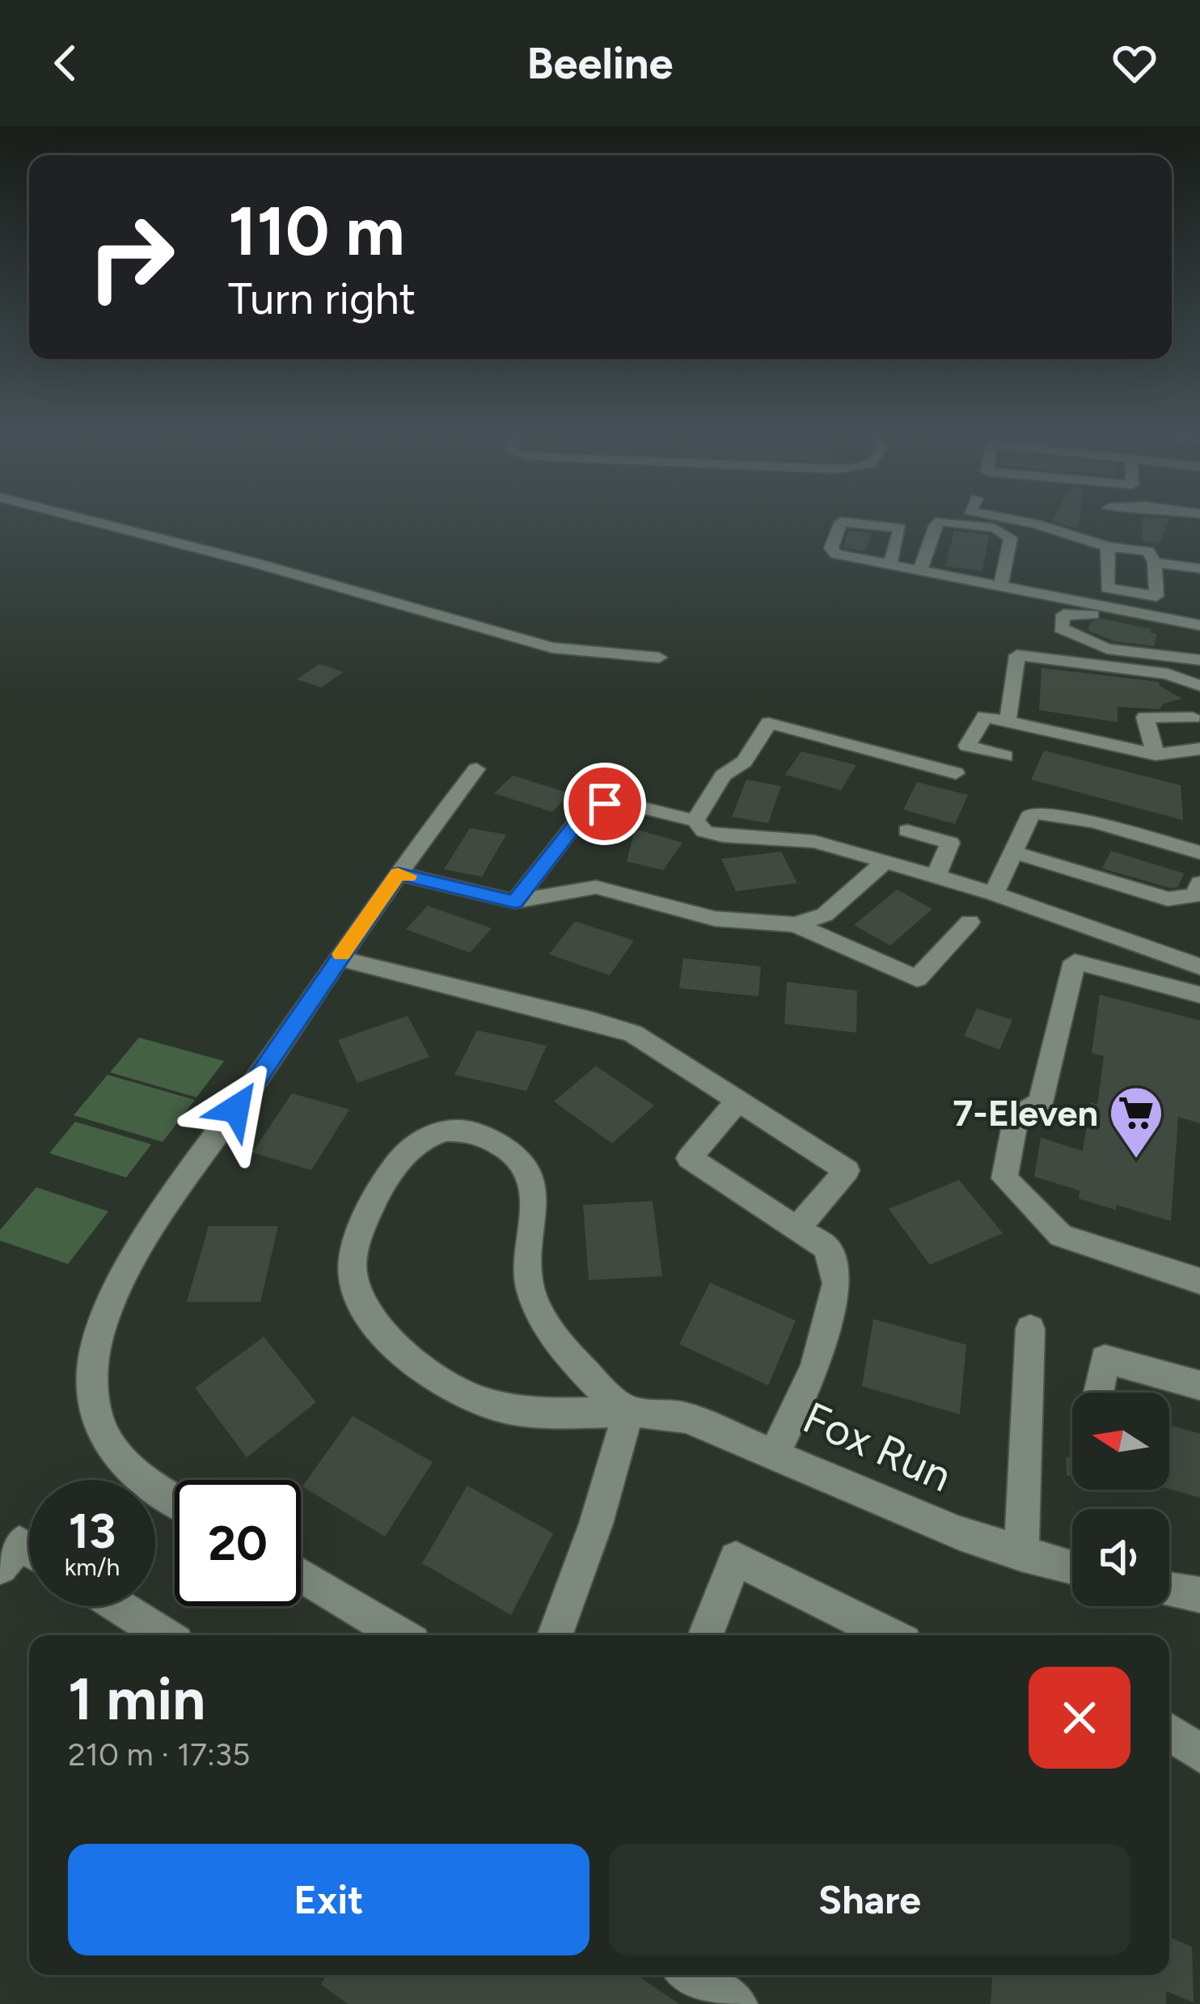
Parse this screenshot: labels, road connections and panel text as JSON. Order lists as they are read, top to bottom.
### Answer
{
  "streets": {
    "street": ["Fox Run"]
  },
  "places": {
    "supermarket": ["7-Eleven"]
  },
  "north": "left",
  "page": {
    "header": "Beeline",
    "turn": ["110 m", "Turn right"],
    "speed": "13 km/h",
    "limit": "20",
    "heading": ["1 min", "210 m · 17:35"],
    "buttons": ["Exit", "Share"]
  }
}
